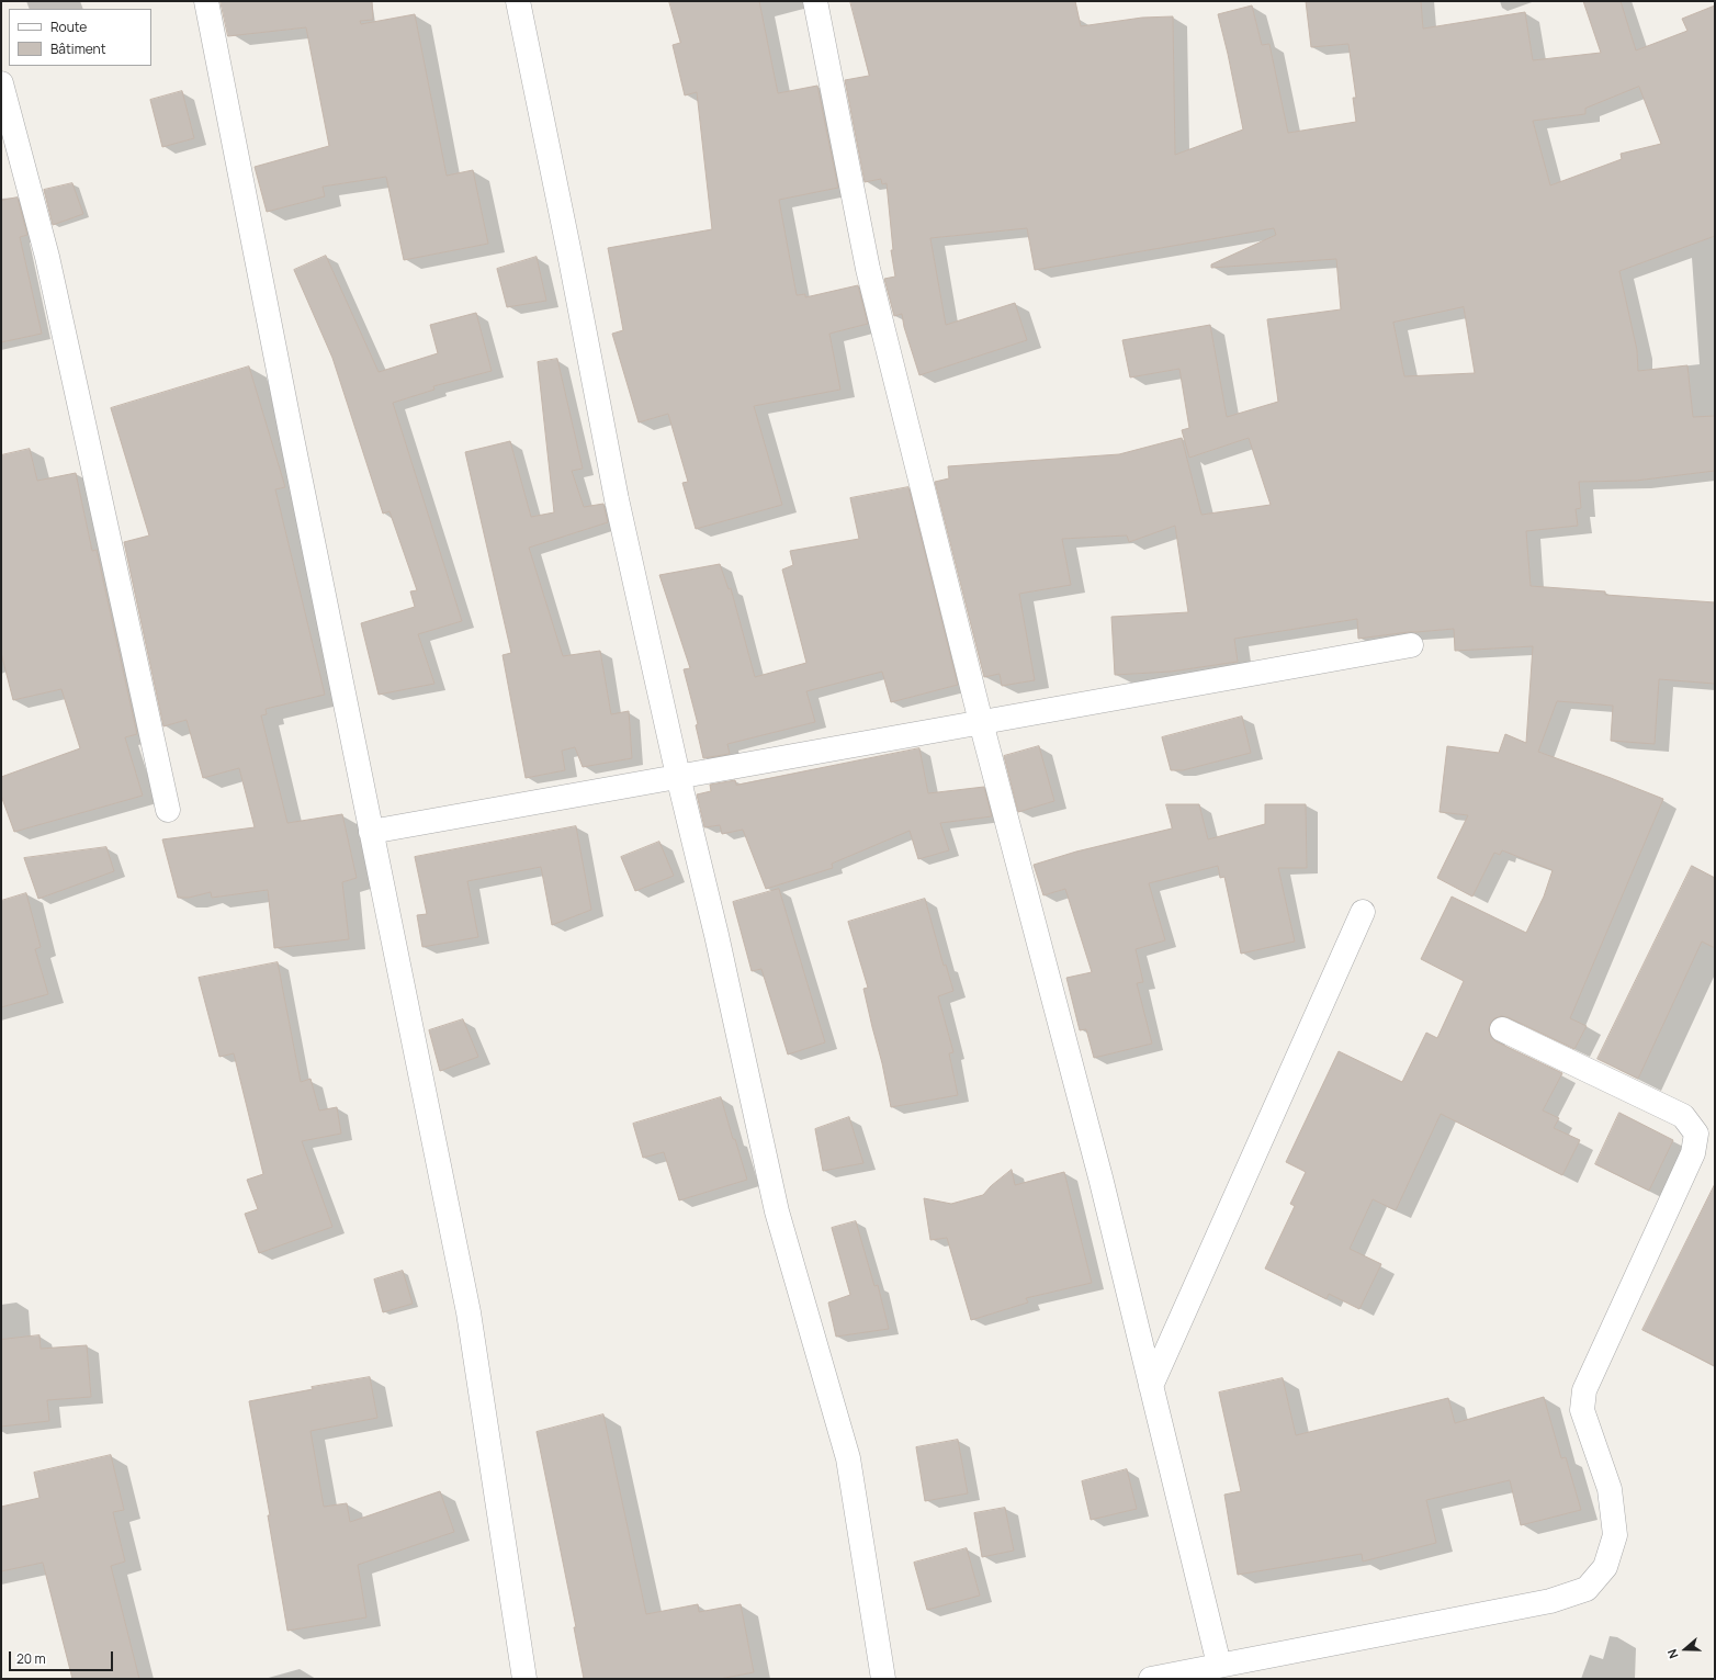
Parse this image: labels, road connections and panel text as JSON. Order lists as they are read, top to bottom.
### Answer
{
  "legend": ["Route", "Bâtiment"],
  "scale_bar": "20 m",
  "north": "left"
}
